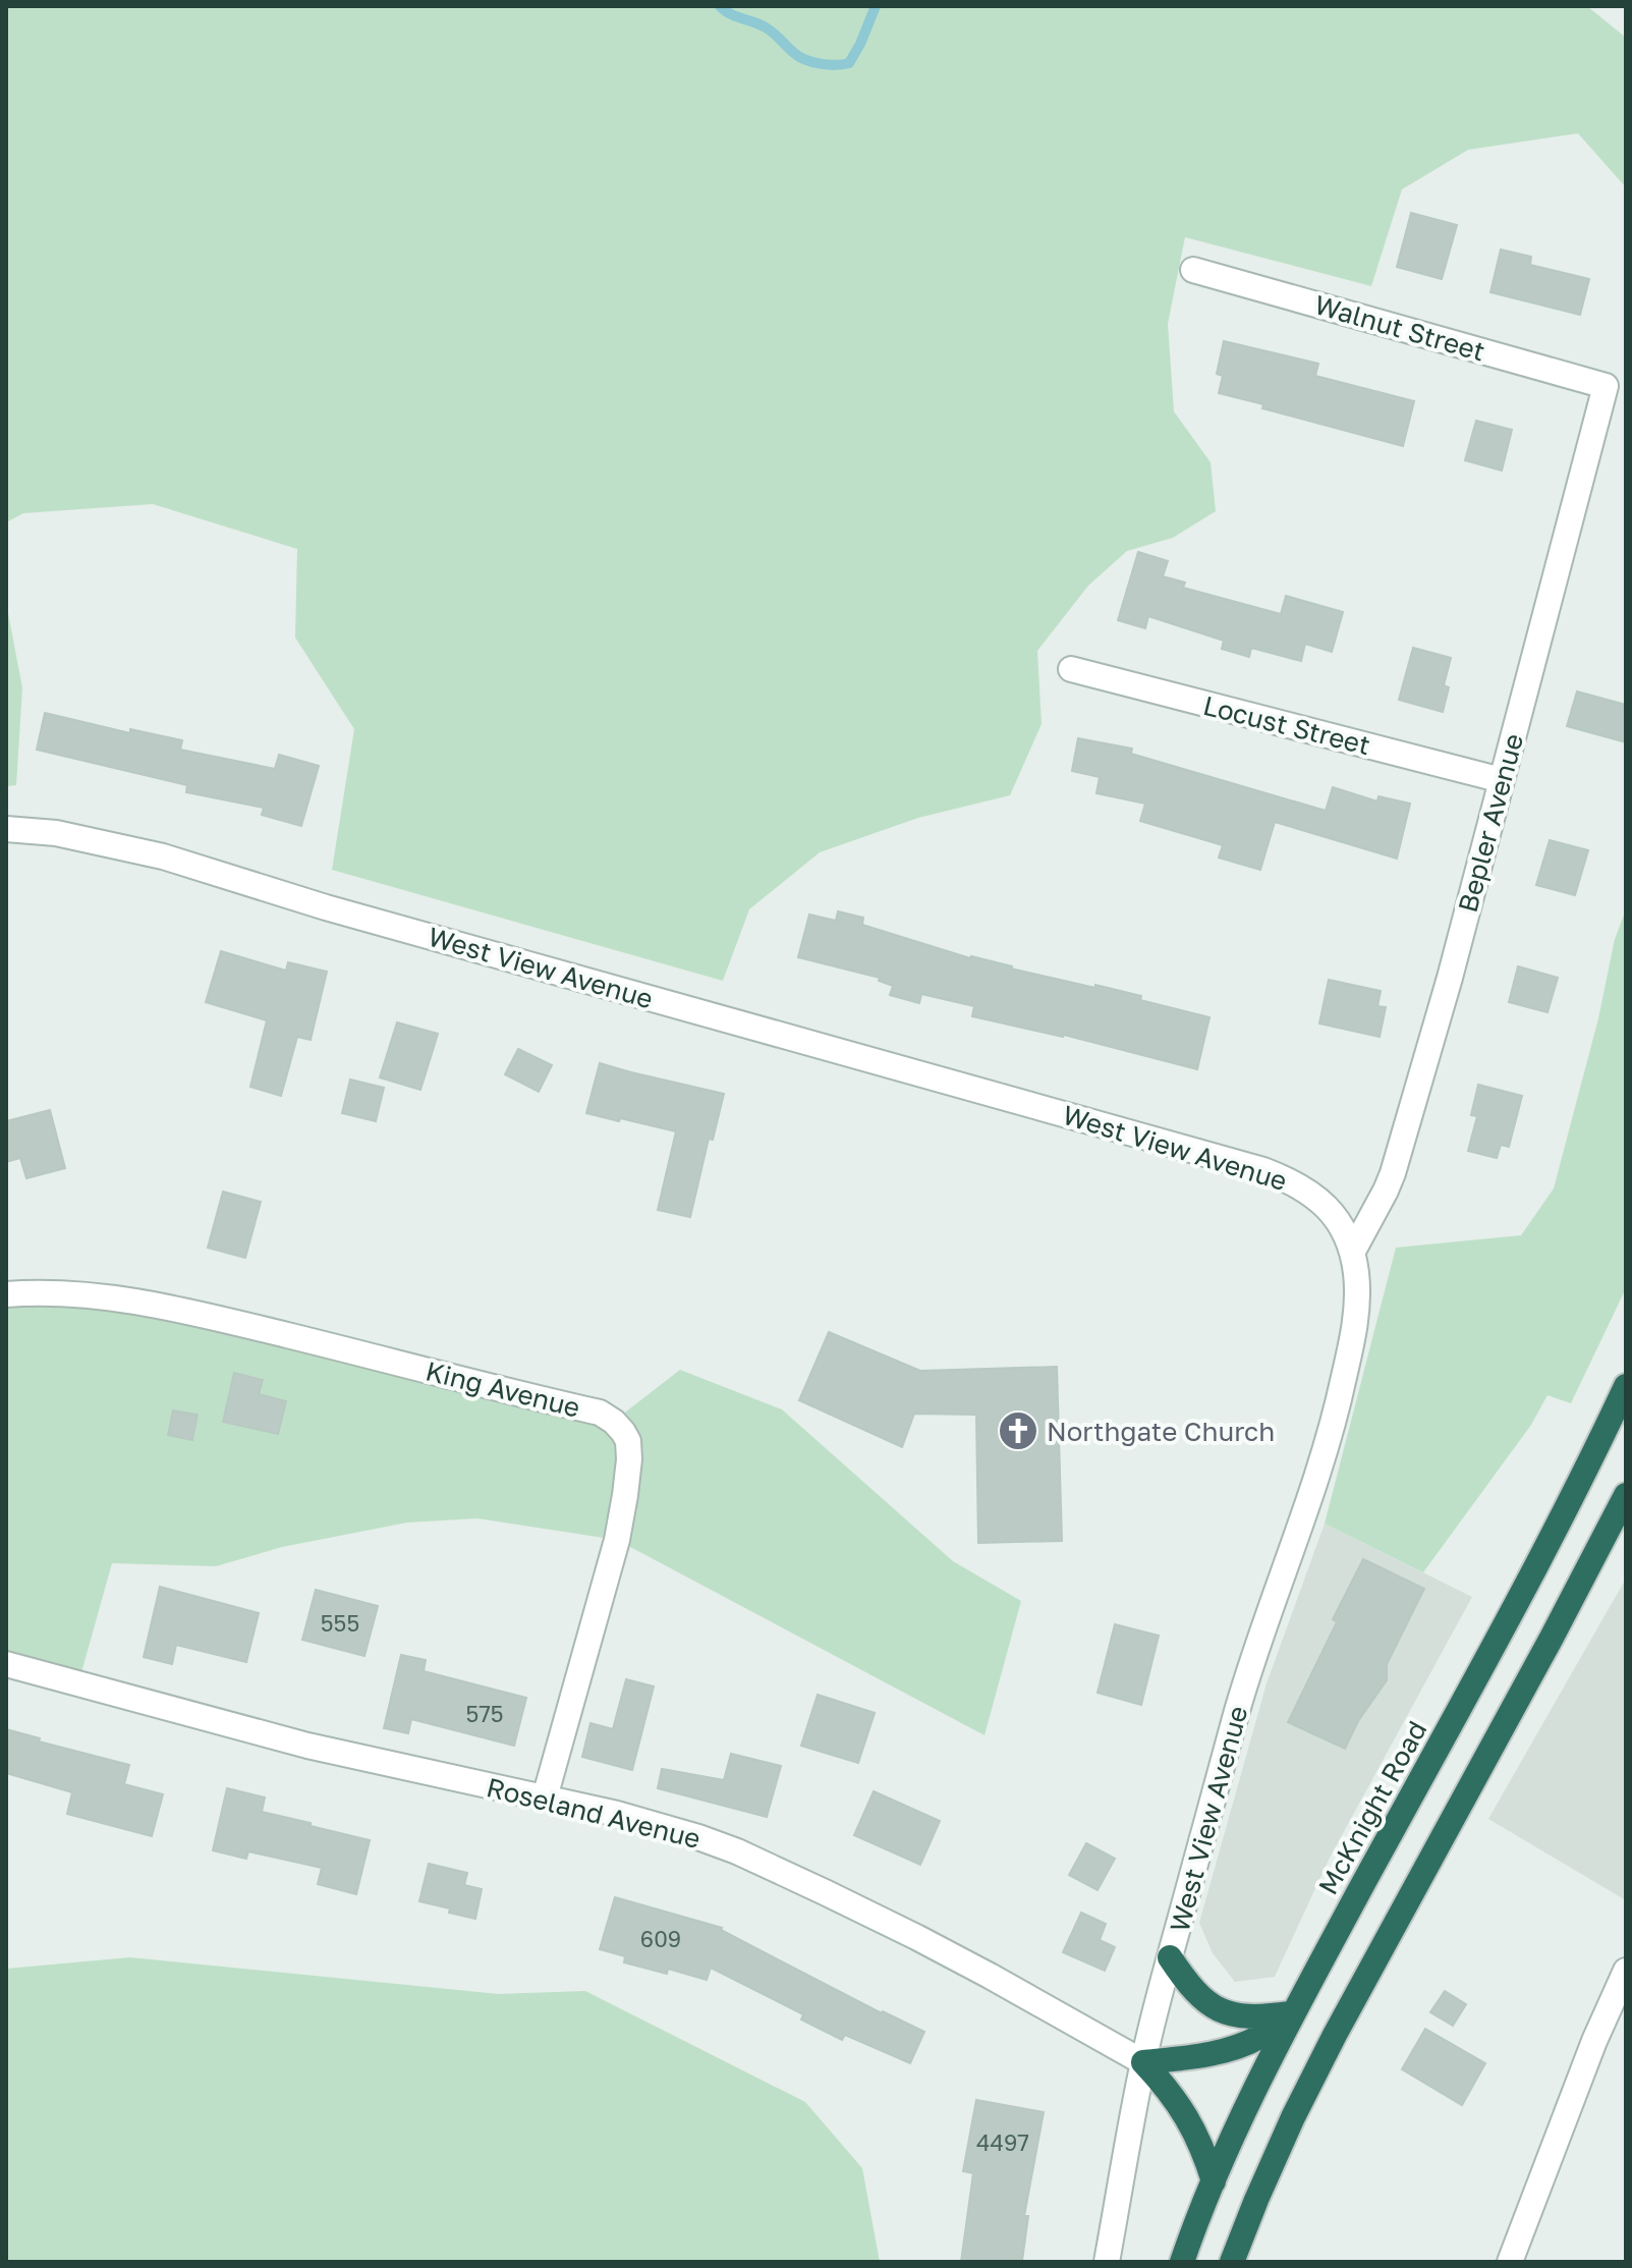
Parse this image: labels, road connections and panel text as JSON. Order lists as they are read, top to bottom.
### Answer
{
  "streets": {
    "highway": ["McKnight Road"],
    "street": [
      "Walnut Street",
      "Locust Street",
      "Bepler Avenue",
      "West View Avenue",
      "King Avenue",
      "Roseland Avenue"
    ]
  },
  "crossings": [
    ["Walnut Street", "Bepler Avenue"],
    ["Locust Street", "Bepler Avenue"],
    ["Bepler Avenue", "West View Avenue"],
    ["West View Avenue", "Roseland Avenue"],
    ["King Avenue", "Roseland Avenue"]
  ],
  "places": {
    "church": ["Northgate Church"]
  },
  "house_numbers": [
    "555",
    "575",
    "609",
    "4497"
  ]
}
